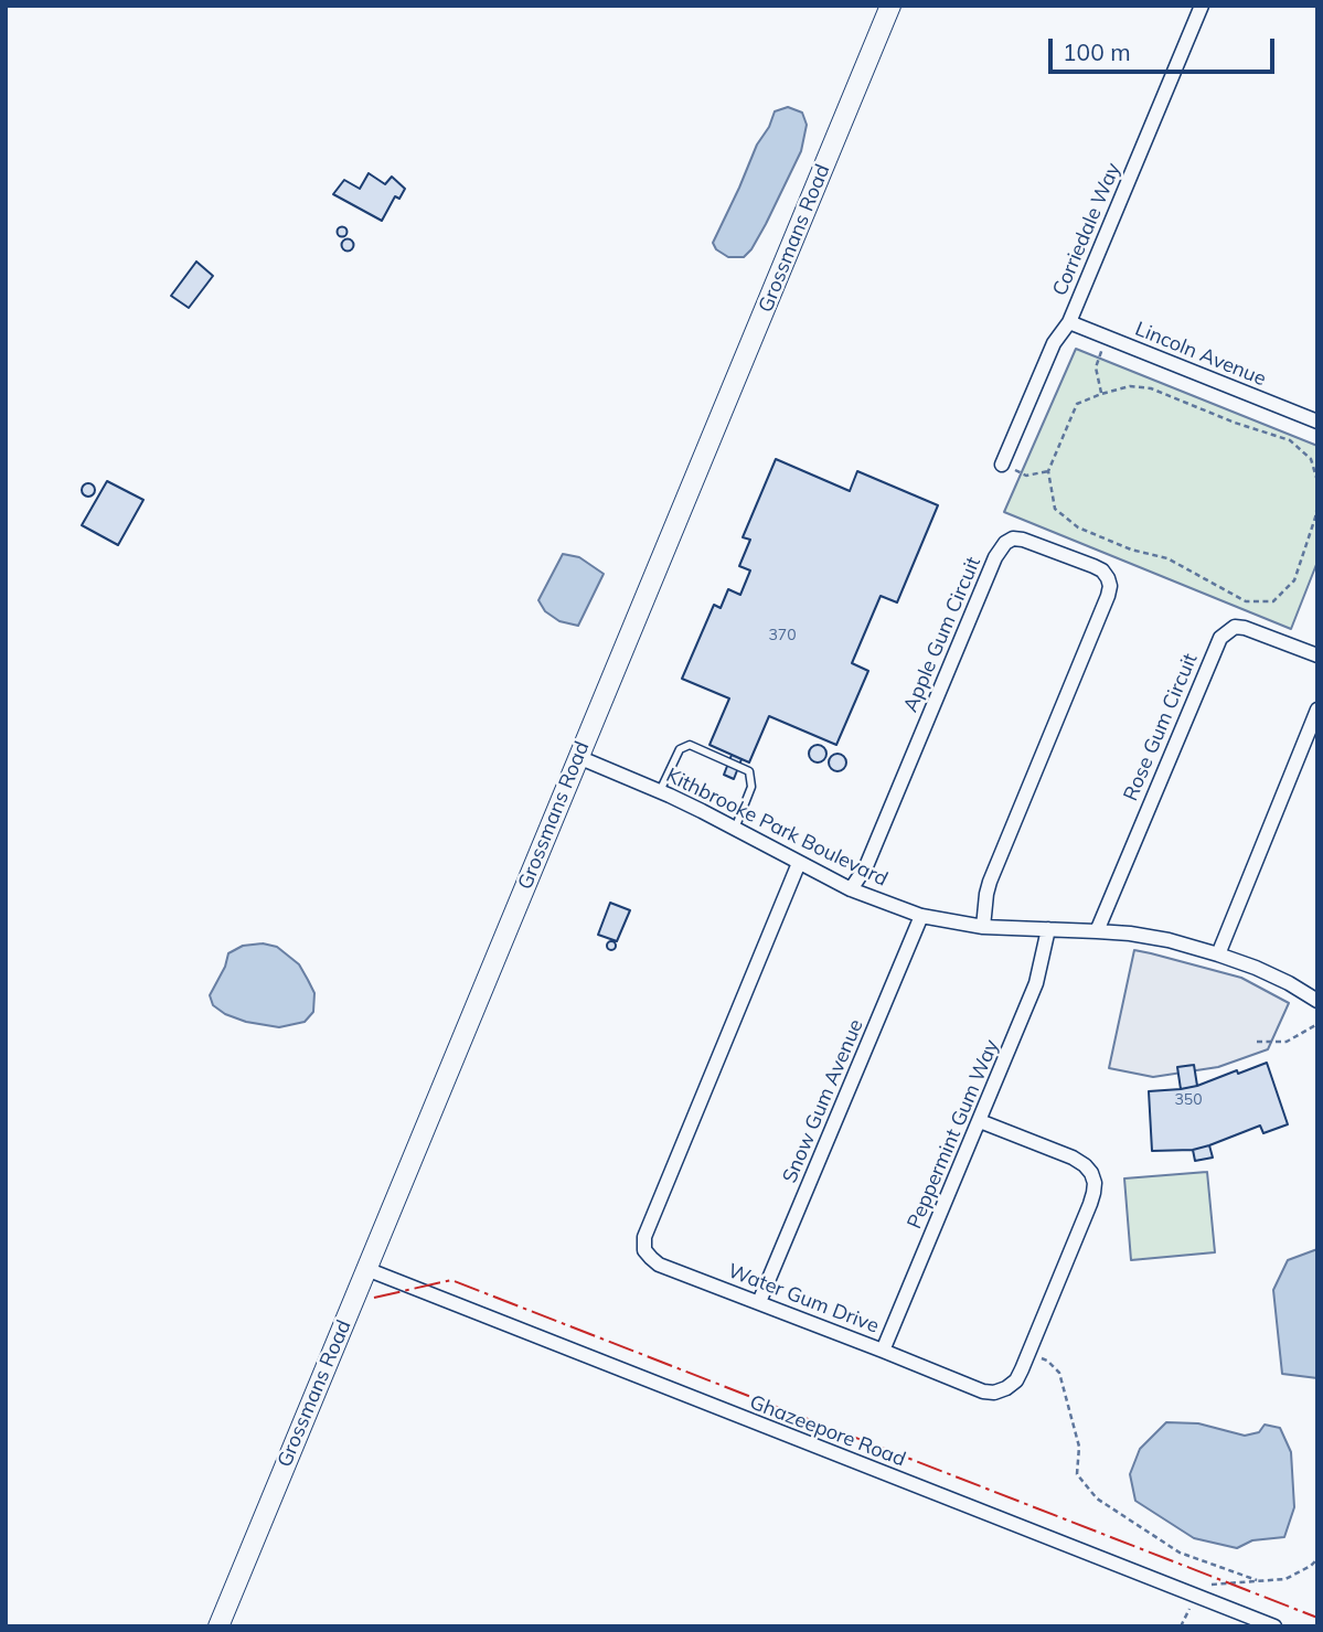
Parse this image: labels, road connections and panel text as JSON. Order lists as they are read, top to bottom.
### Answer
{
  "streets": {
    "street": [
      "Corriedale Way",
      "Grossmans Road",
      "Lincoln Avenue",
      "Apple Gum Circuit",
      "Rose Gum Circuit",
      "Kithbrooke Park Boulevard",
      "Snow Gum Avenue",
      "Peppermint Gum Way",
      "Water Gum Drive",
      "Ghazeepore Road"
    ]
  },
  "crossings": [
    ["Corriedale Way", "Lincoln Avenue"],
    ["Grossmans Road", "Kithbrooke Park Boulevard"],
    ["Grossmans Road", "Ghazeepore Road"],
    ["Apple Gum Circuit", "Kithbrooke Park Boulevard"],
    ["Rose Gum Circuit", "Kithbrooke Park Boulevard"],
    ["Kithbrooke Park Boulevard", "Snow Gum Avenue"],
    ["Kithbrooke Park Boulevard", "Peppermint Gum Way"],
    ["Kithbrooke Park Boulevard", "Water Gum Drive"],
    ["Snow Gum Avenue", "Water Gum Drive"],
    ["Peppermint Gum Way", "Water Gum Drive"]
  ],
  "house_numbers": ["370", "350"],
  "scale_bar": "100 m"
}
